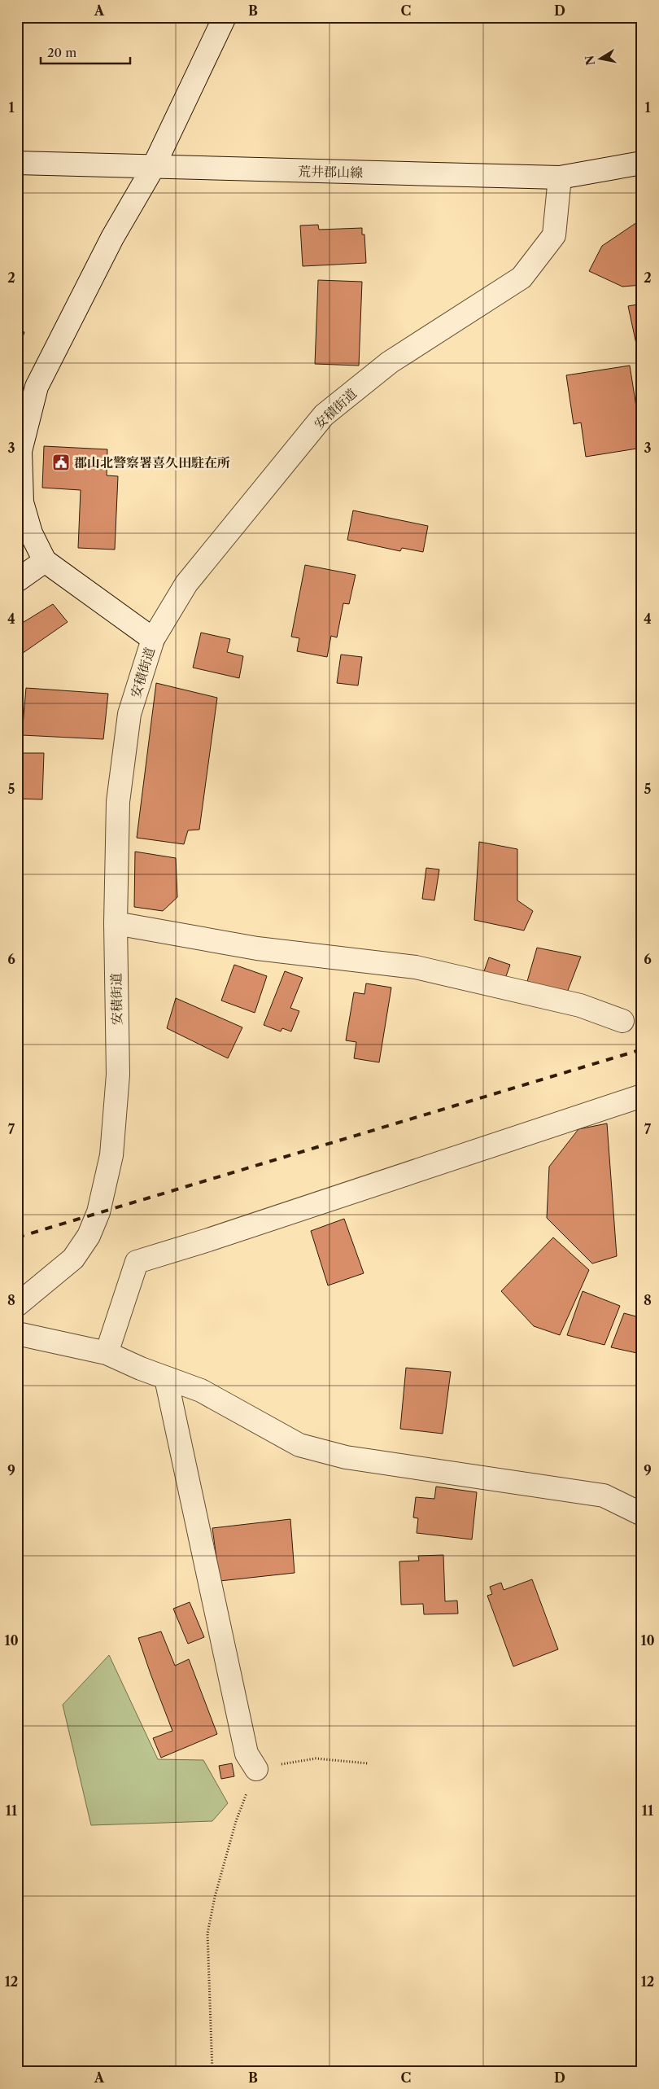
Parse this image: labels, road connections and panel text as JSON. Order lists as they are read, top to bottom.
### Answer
{
  "streets": {
    "street": ["荒井郡山線", "安積街道"]
  },
  "crossings": [
    ["荒井郡山線", "安積街道"]
  ],
  "places": {
    "public building": ["郡山北警察署喜久田駐在所"]
  },
  "scale_bar": "20 m",
  "north": "left",
  "grid": {
    "columns": [
      "A",
      "B",
      "C",
      "D"
    ],
    "rows": [
      "1",
      "2",
      "3",
      "4",
      "5",
      "6",
      "7",
      "8",
      "9",
      "10",
      "11",
      "12"
    ]
  }
}
